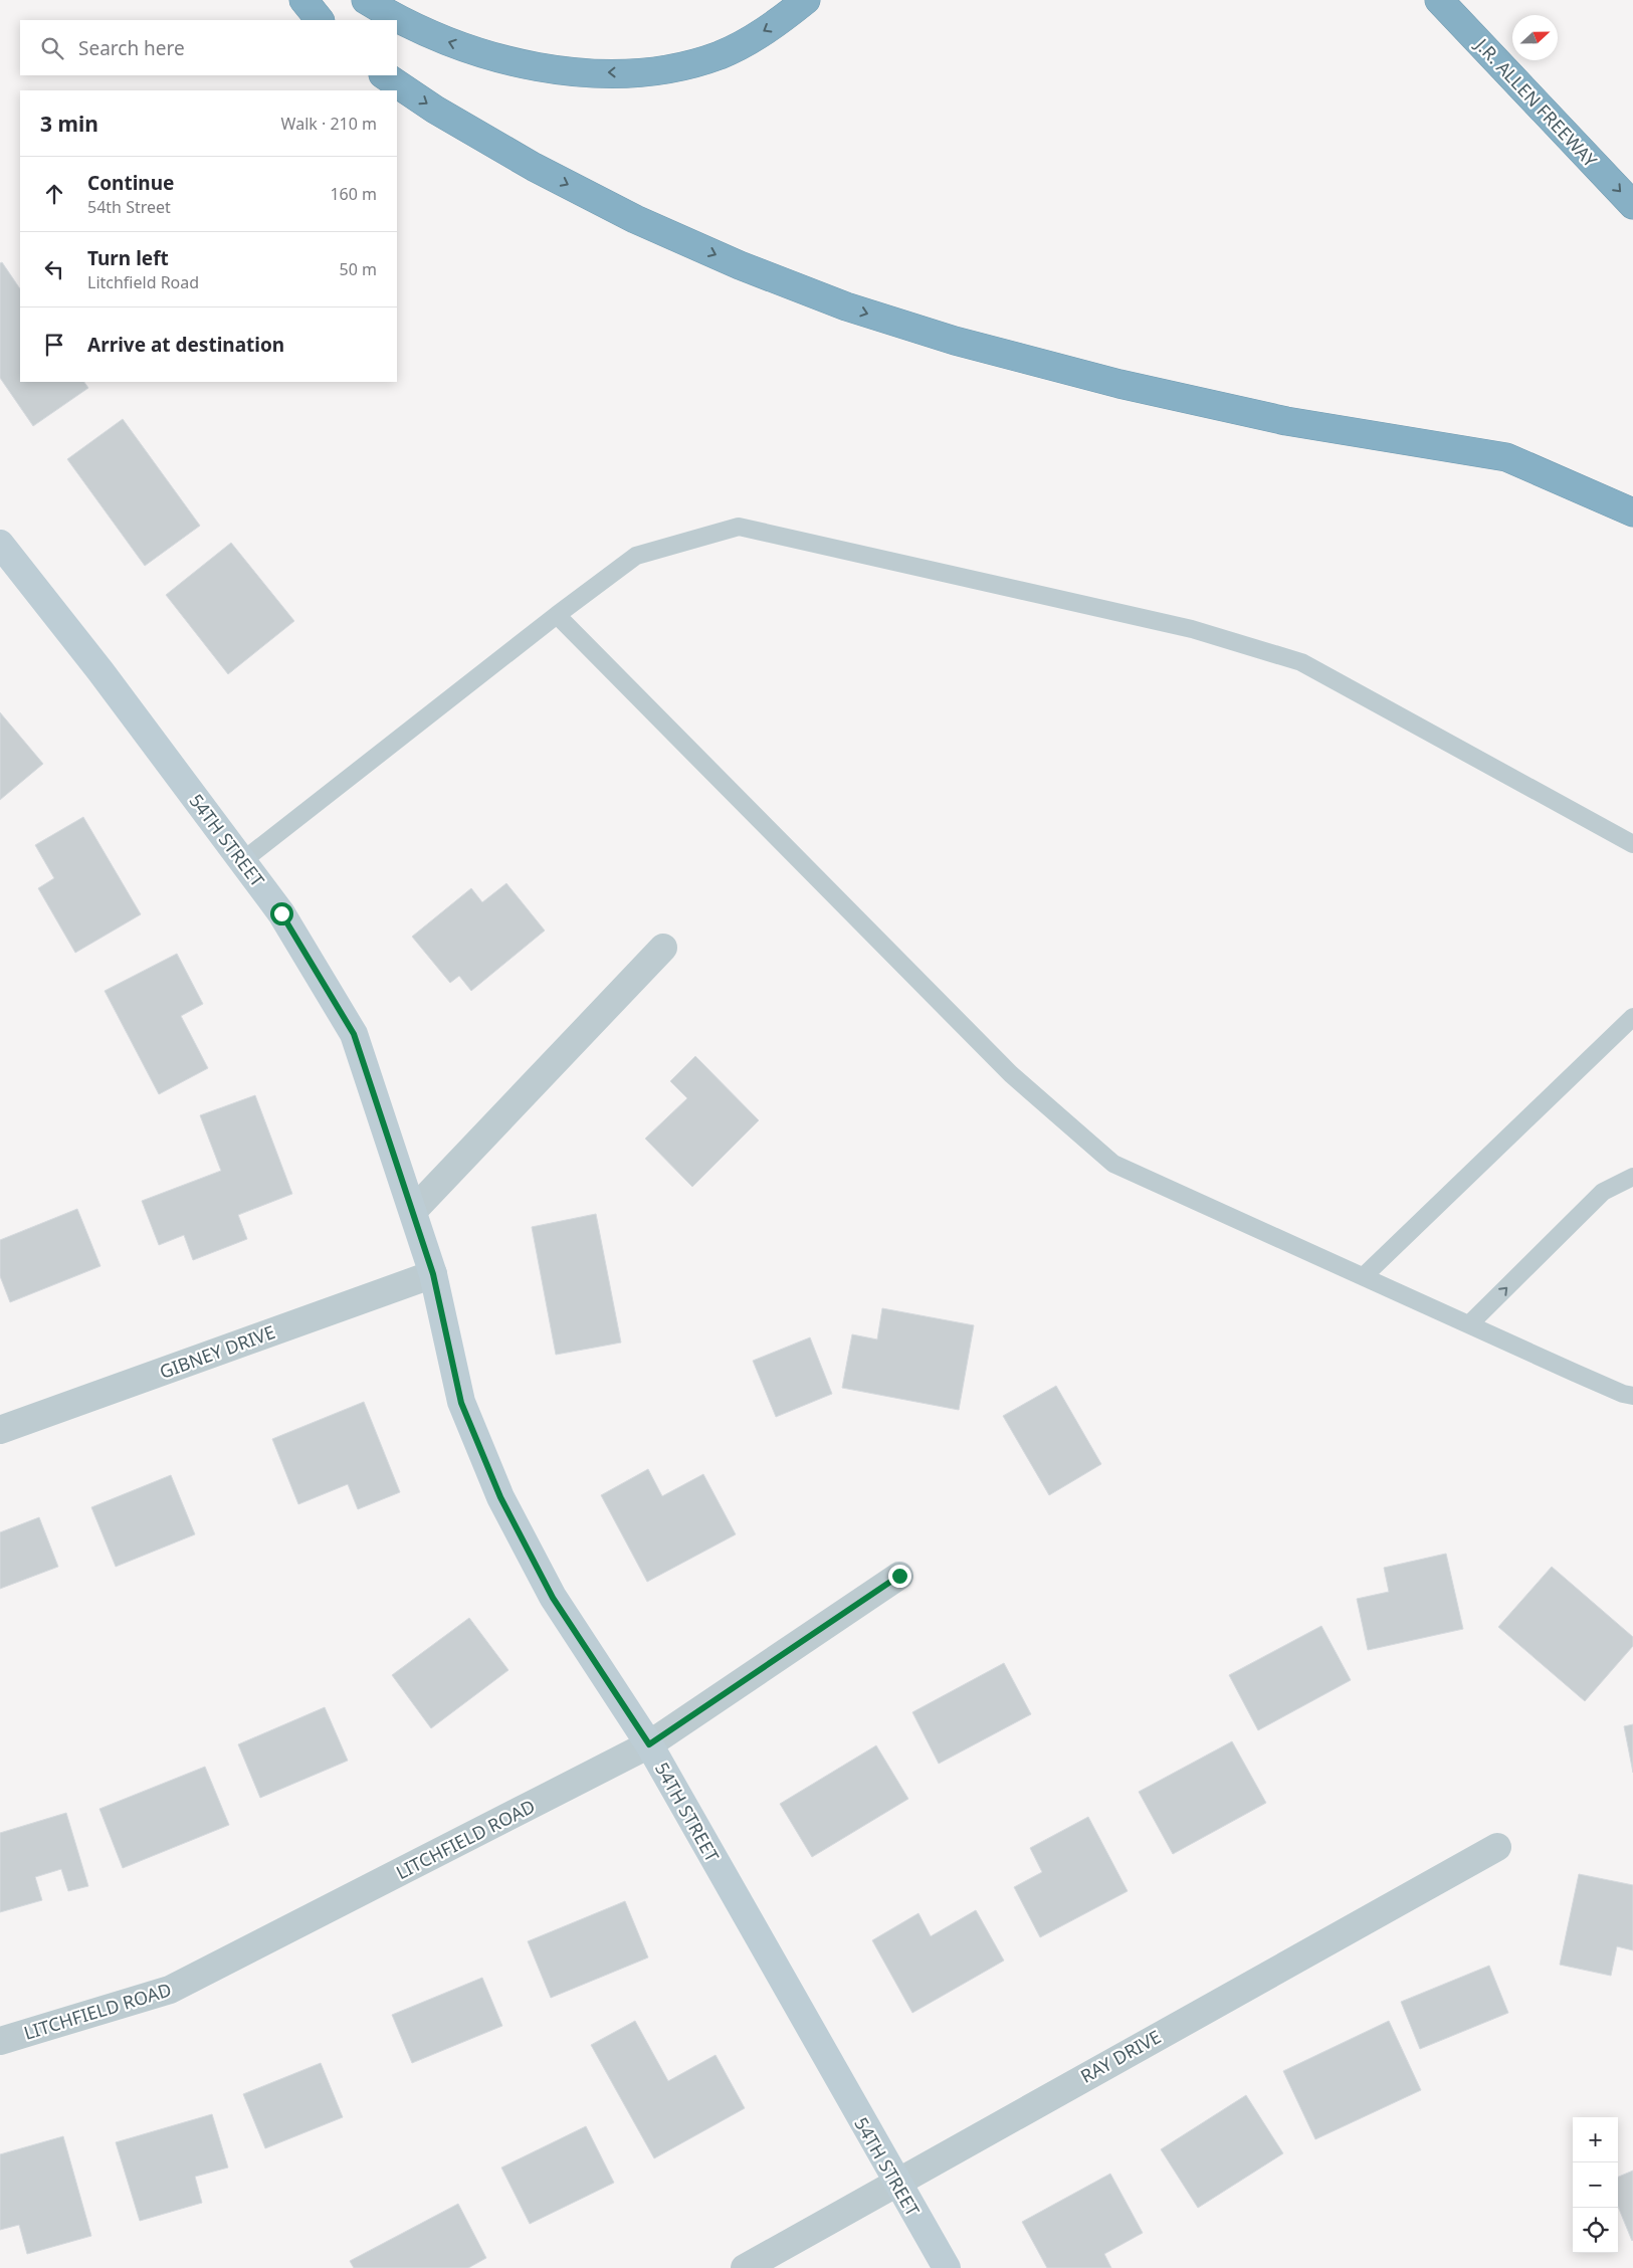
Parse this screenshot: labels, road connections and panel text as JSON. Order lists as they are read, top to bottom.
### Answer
{
  "streets": {
    "highway": ["J.R. ALLEN FREEWAY"],
    "main road": ["54TH STREET"],
    "street": ["GIBNEY DRIVE", "LITCHFIELD ROAD", "RAY DRIVE"]
  },
  "crossings": [
    ["54TH STREET", "GIBNEY DRIVE"],
    ["54TH STREET", "LITCHFIELD ROAD"],
    ["54TH STREET", "RAY DRIVE"]
  ],
  "one_way": ["J.R. ALLEN FREEWAY"],
  "north": "right",
  "page": {
    "search": "Search here",
    "heading": ["3 min", "Walk · 210 m"],
    "list": [
      ["Continue", "54th Street", "160 m"],
      ["Turn left", "Litchfield Road", "50 m"],
      "Arrive at destination"
    ],
    "map_buttons": ["+", "−"]
  }
}
